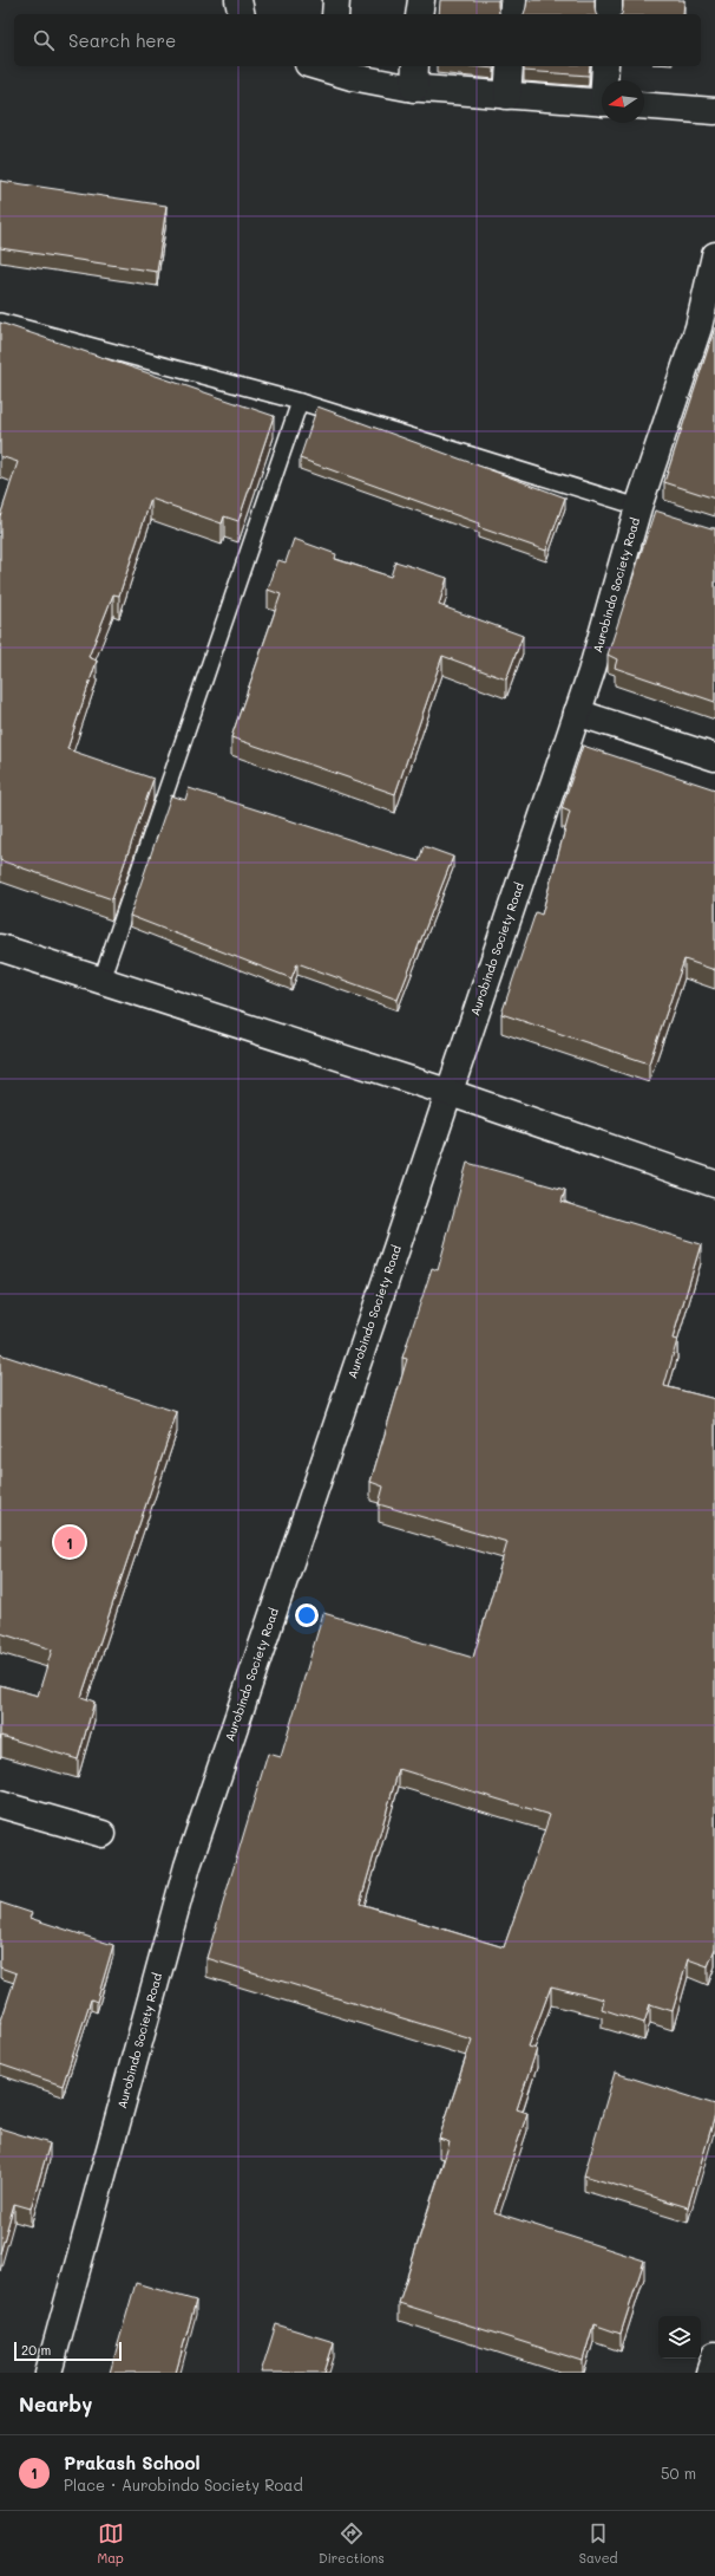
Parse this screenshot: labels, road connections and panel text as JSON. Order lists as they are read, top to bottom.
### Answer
{
  "streets": {
    "street": ["Aurobindo Society Road"]
  },
  "scale_bar": "20 m",
  "north": "left",
  "page": {
    "search": "Search here",
    "pins": "1",
    "scale": "20 m",
    "heading": "Nearby",
    "list": [
      {
        "mark": "1",
        "name": "Prakash School",
        "note": "Place · Aurobindo Society Road",
        "value": "50 m"
      }
    ],
    "nav": ["Map", "Directions", "Saved"]
  }
}
